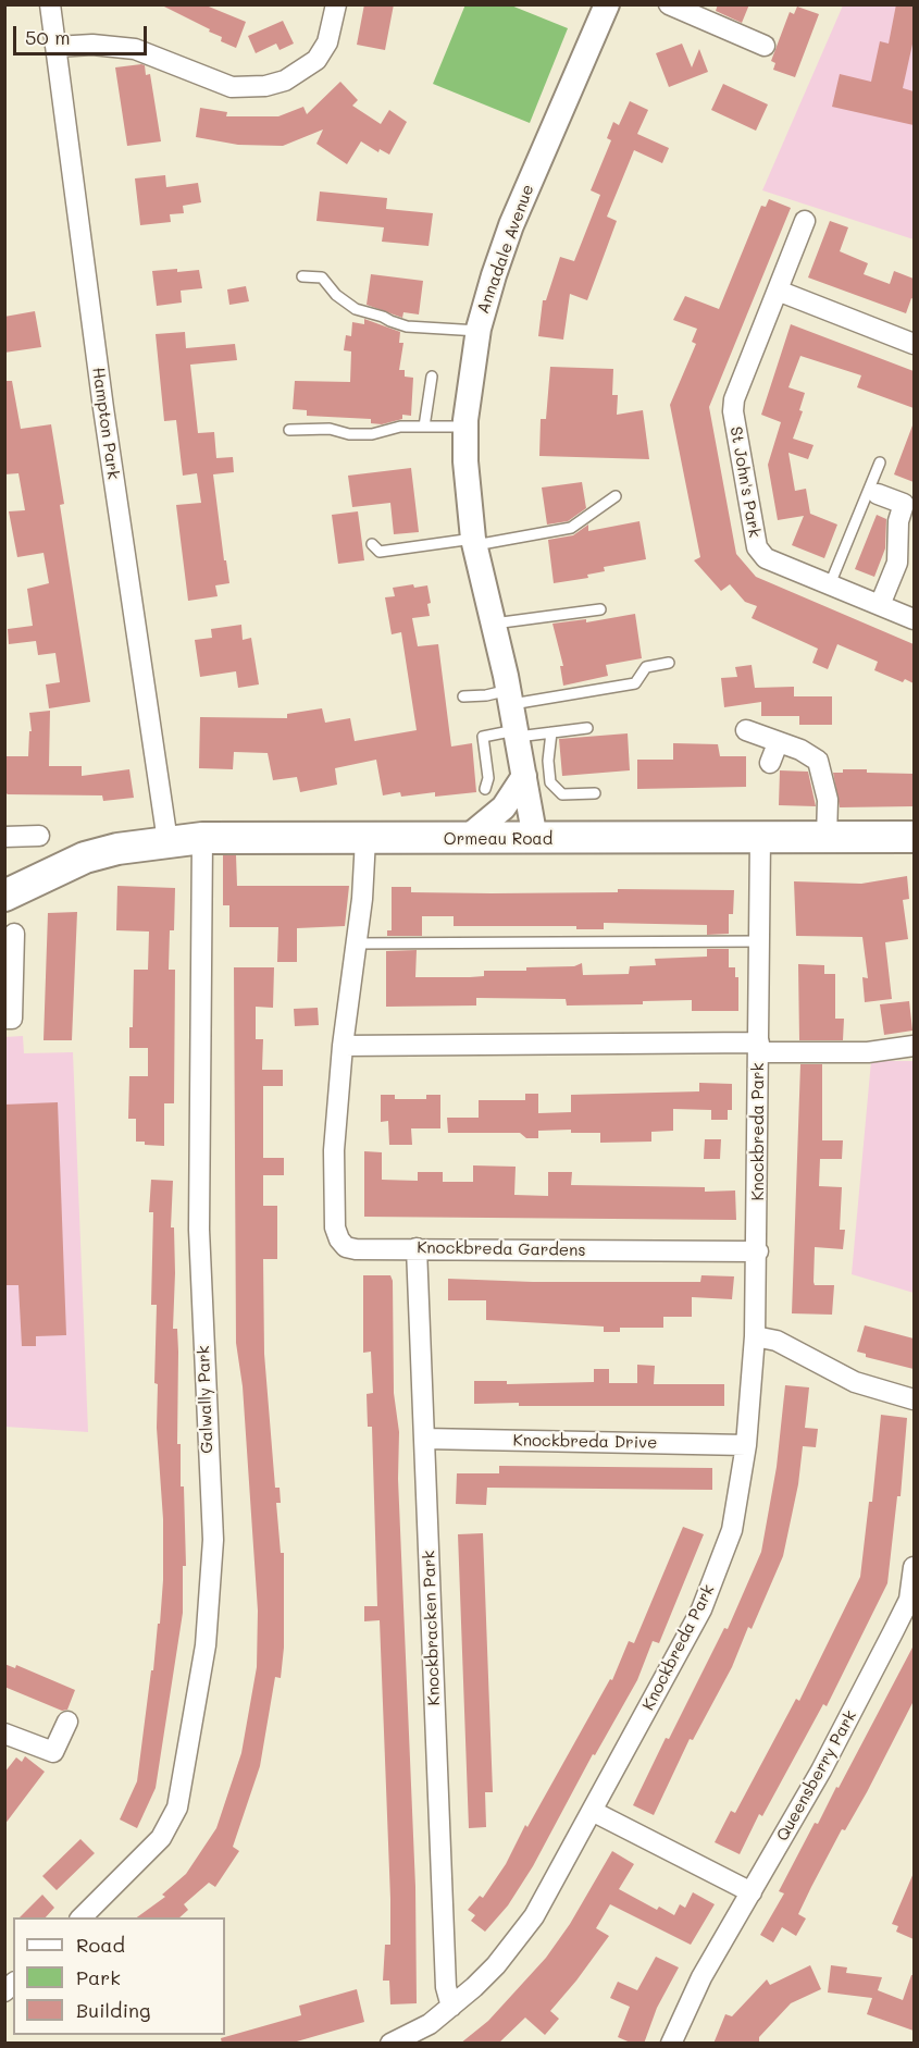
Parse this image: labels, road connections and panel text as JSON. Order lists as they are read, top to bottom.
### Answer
{
  "streets": {
    "main road": ["Ormeau Road"],
    "street": [
      "Annadale Avenue",
      "Hampton Park",
      "St John's Park",
      "Knockbreda Park",
      "Knockbreda Gardens",
      "Galwally Park",
      "Knockbreda Drive",
      "Knockbracken Park",
      "Queensberry Park"
    ]
  },
  "crossings": [
    ["Annadale Avenue", "Ormeau Road"],
    ["Hampton Park", "Ormeau Road"],
    ["Ormeau Road", "Knockbreda Park"],
    ["Ormeau Road", "Galwally Park"],
    ["Knockbreda Park", "Knockbreda Gardens"],
    ["Knockbreda Park", "Knockbreda Drive"],
    ["Knockbreda Park", "Knockbracken Park"],
    ["Knockbreda Gardens", "Knockbracken Park"],
    ["Knockbreda Drive", "Knockbracken Park"]
  ],
  "legend": ["Road", "Park", "Building"],
  "scale_bar": "50 m"
}
